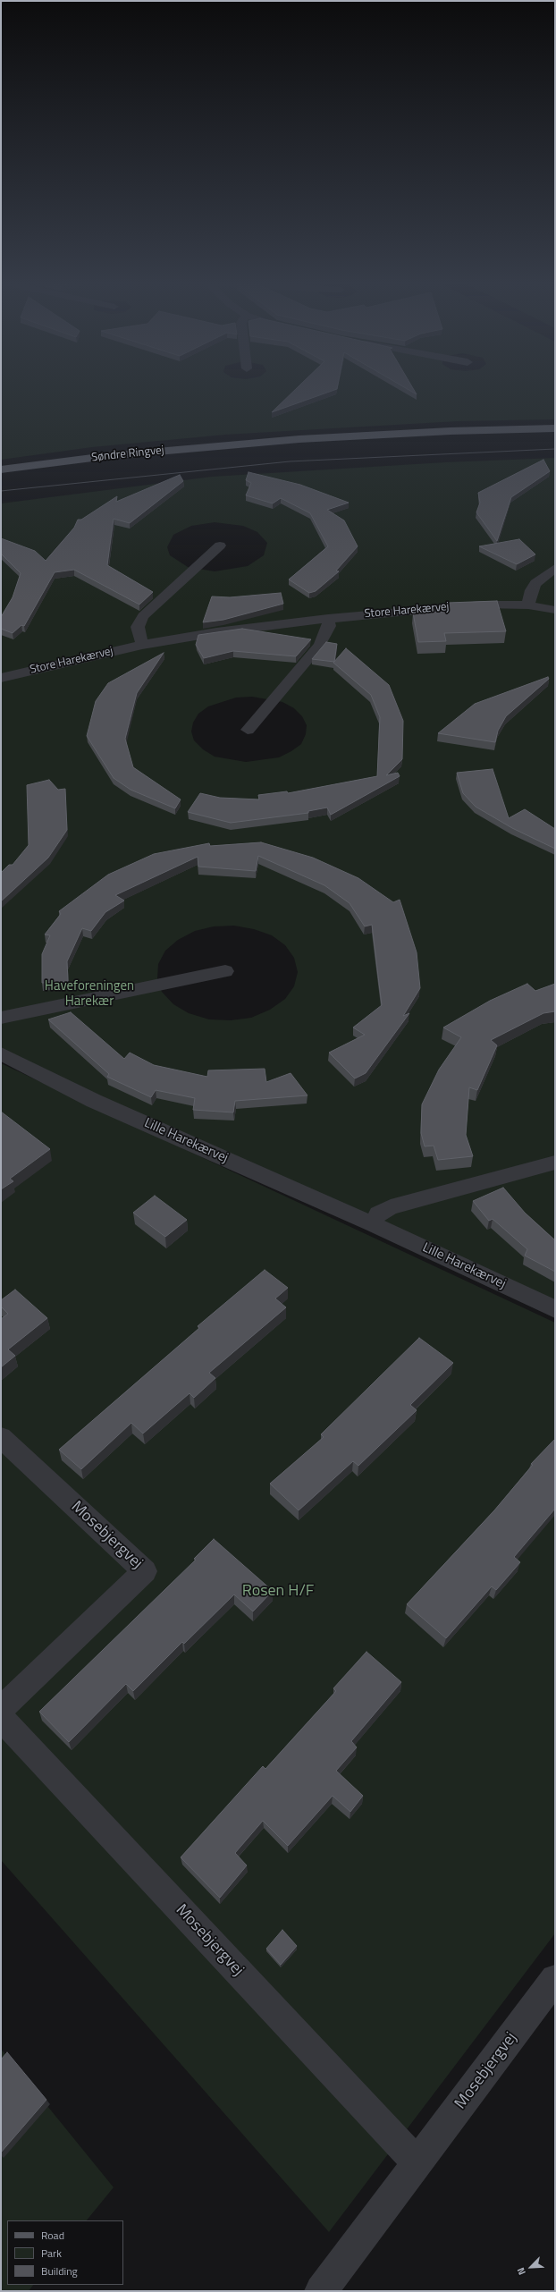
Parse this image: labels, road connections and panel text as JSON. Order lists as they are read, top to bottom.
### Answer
{
  "streets": {
    "main road": ["Søndre Ringvej"],
    "street": ["Store Harekærvej", "Lille Harekærvej", "Mosebjergvej"]
  },
  "parks": ["Haveforeningen Harekær", "Rosen H/F"],
  "legend": ["Road", "Park", "Building"],
  "north": "bottom left"
}
